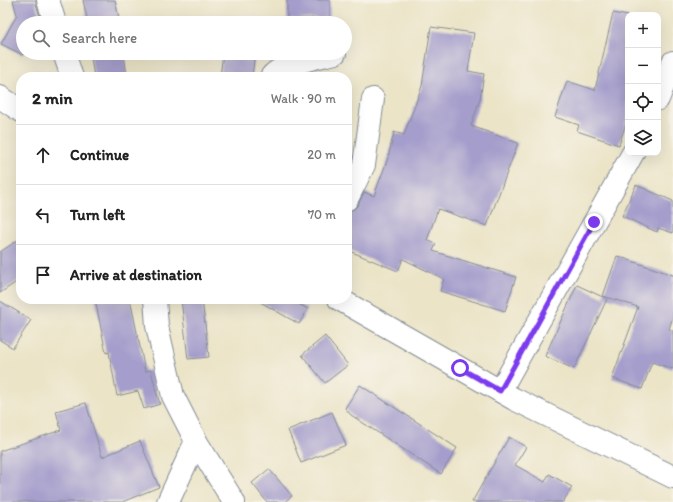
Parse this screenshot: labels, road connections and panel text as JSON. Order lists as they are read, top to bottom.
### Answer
{
  "page": {
    "map_buttons": ["+", "−"],
    "search": "Search here",
    "heading": ["2 min", "Walk · 90 m"],
    "list": [
      ["Continue", "20 m"],
      ["Turn left", "70 m"],
      "Arrive at destination"
    ]
  }
}
